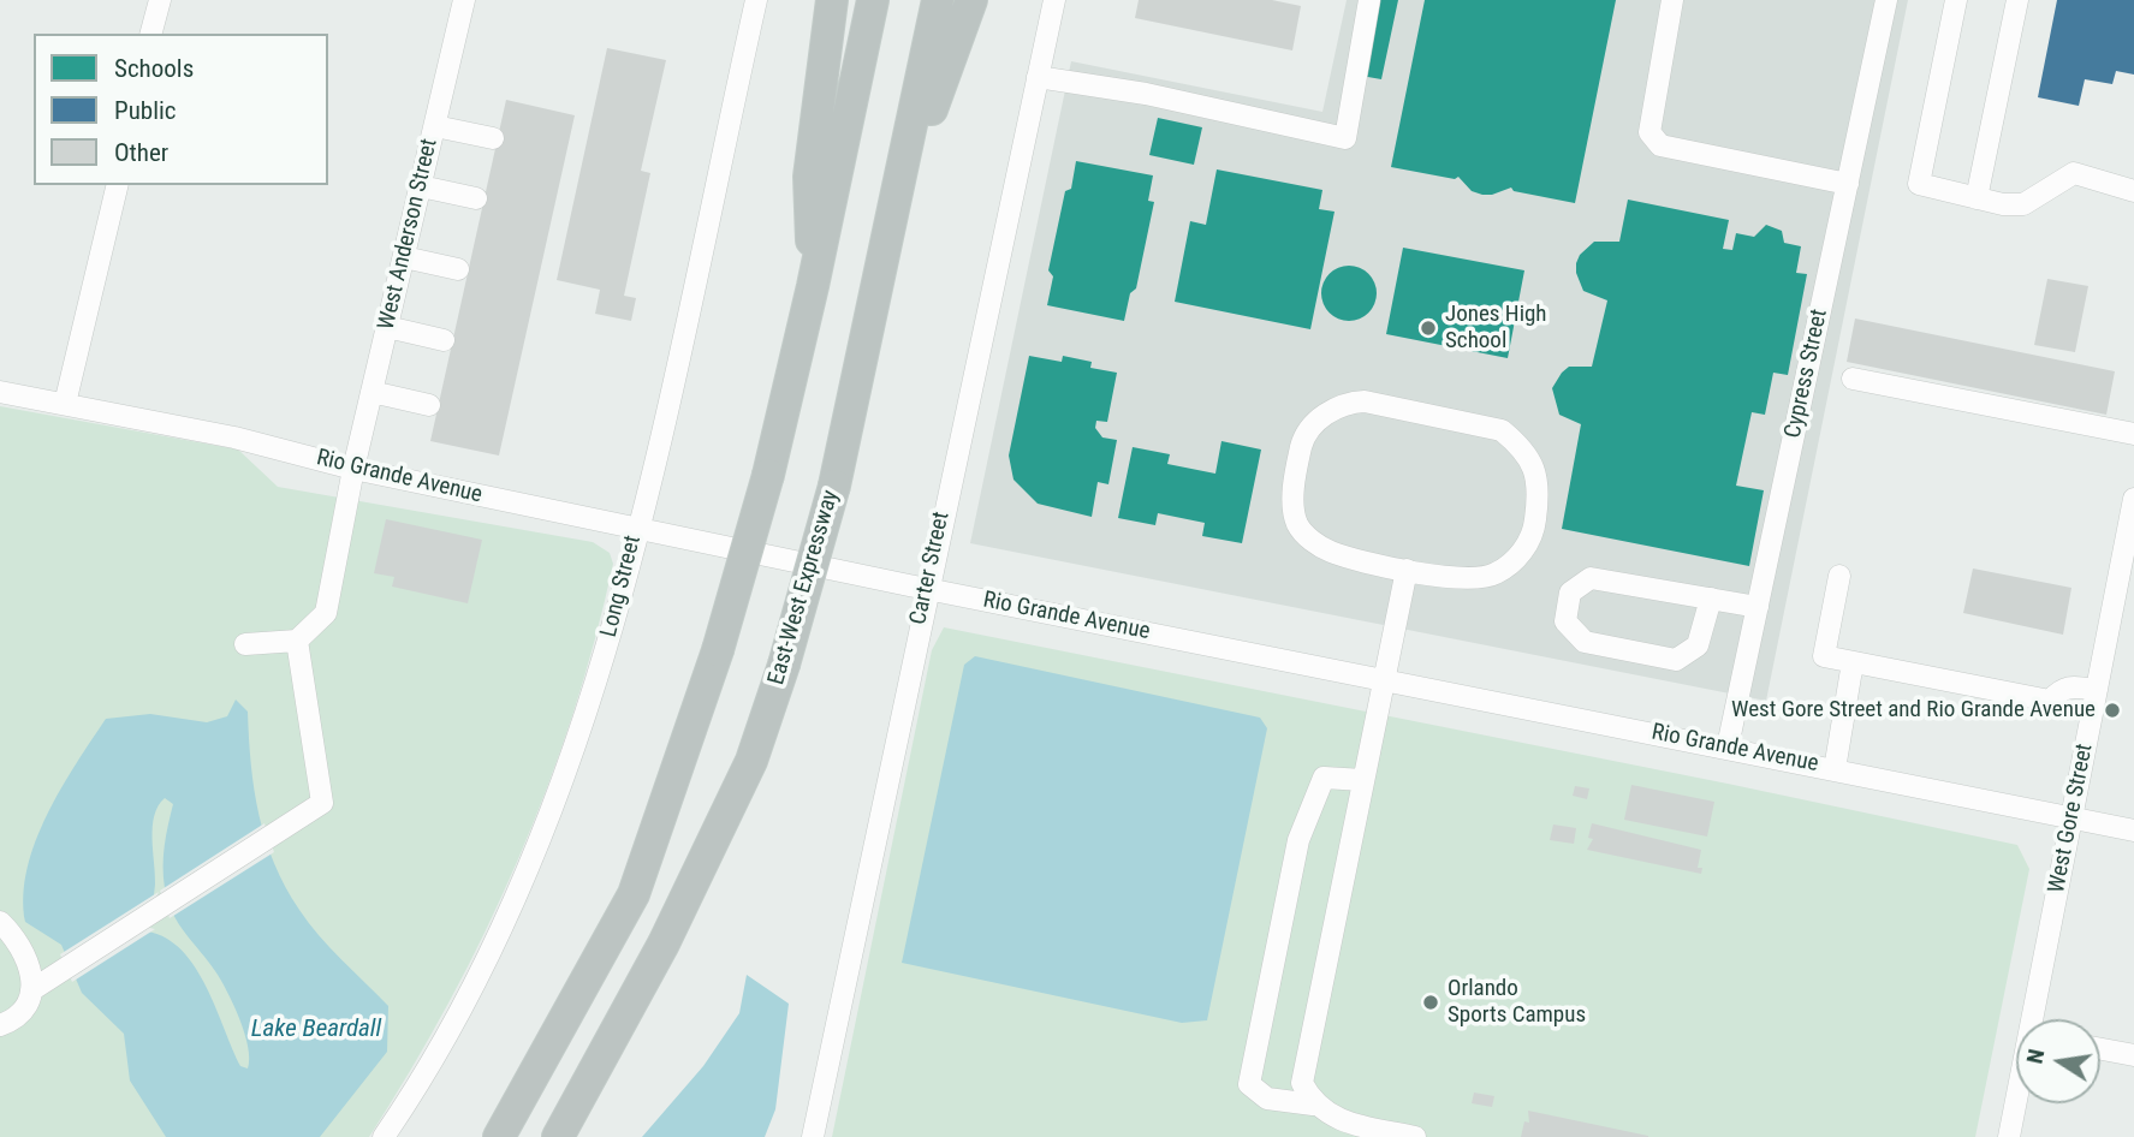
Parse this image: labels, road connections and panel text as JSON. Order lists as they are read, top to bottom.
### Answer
{
  "streets": {
    "highway": ["East-West Expressway"],
    "street": [
      "West Anderson Street",
      "Cypress Street",
      "Rio Grande Avenue",
      "Carter Street",
      "Long Street",
      "West Gore Street"
    ]
  },
  "crossings": [
    ["West Anderson Street", "Rio Grande Avenue"],
    ["Cypress Street", "Rio Grande Avenue"],
    ["Rio Grande Avenue", "Carter Street"],
    ["Rio Grande Avenue", "Long Street"],
    ["Rio Grande Avenue", "West Gore Street"]
  ],
  "water": ["Lake Beardall"],
  "places": ["Jones High School", "West Gore Street and Rio Grande Avenue", "Orlando Sports Campus"],
  "legend": ["Schools", "Public", "Other"],
  "north": "left"
}
